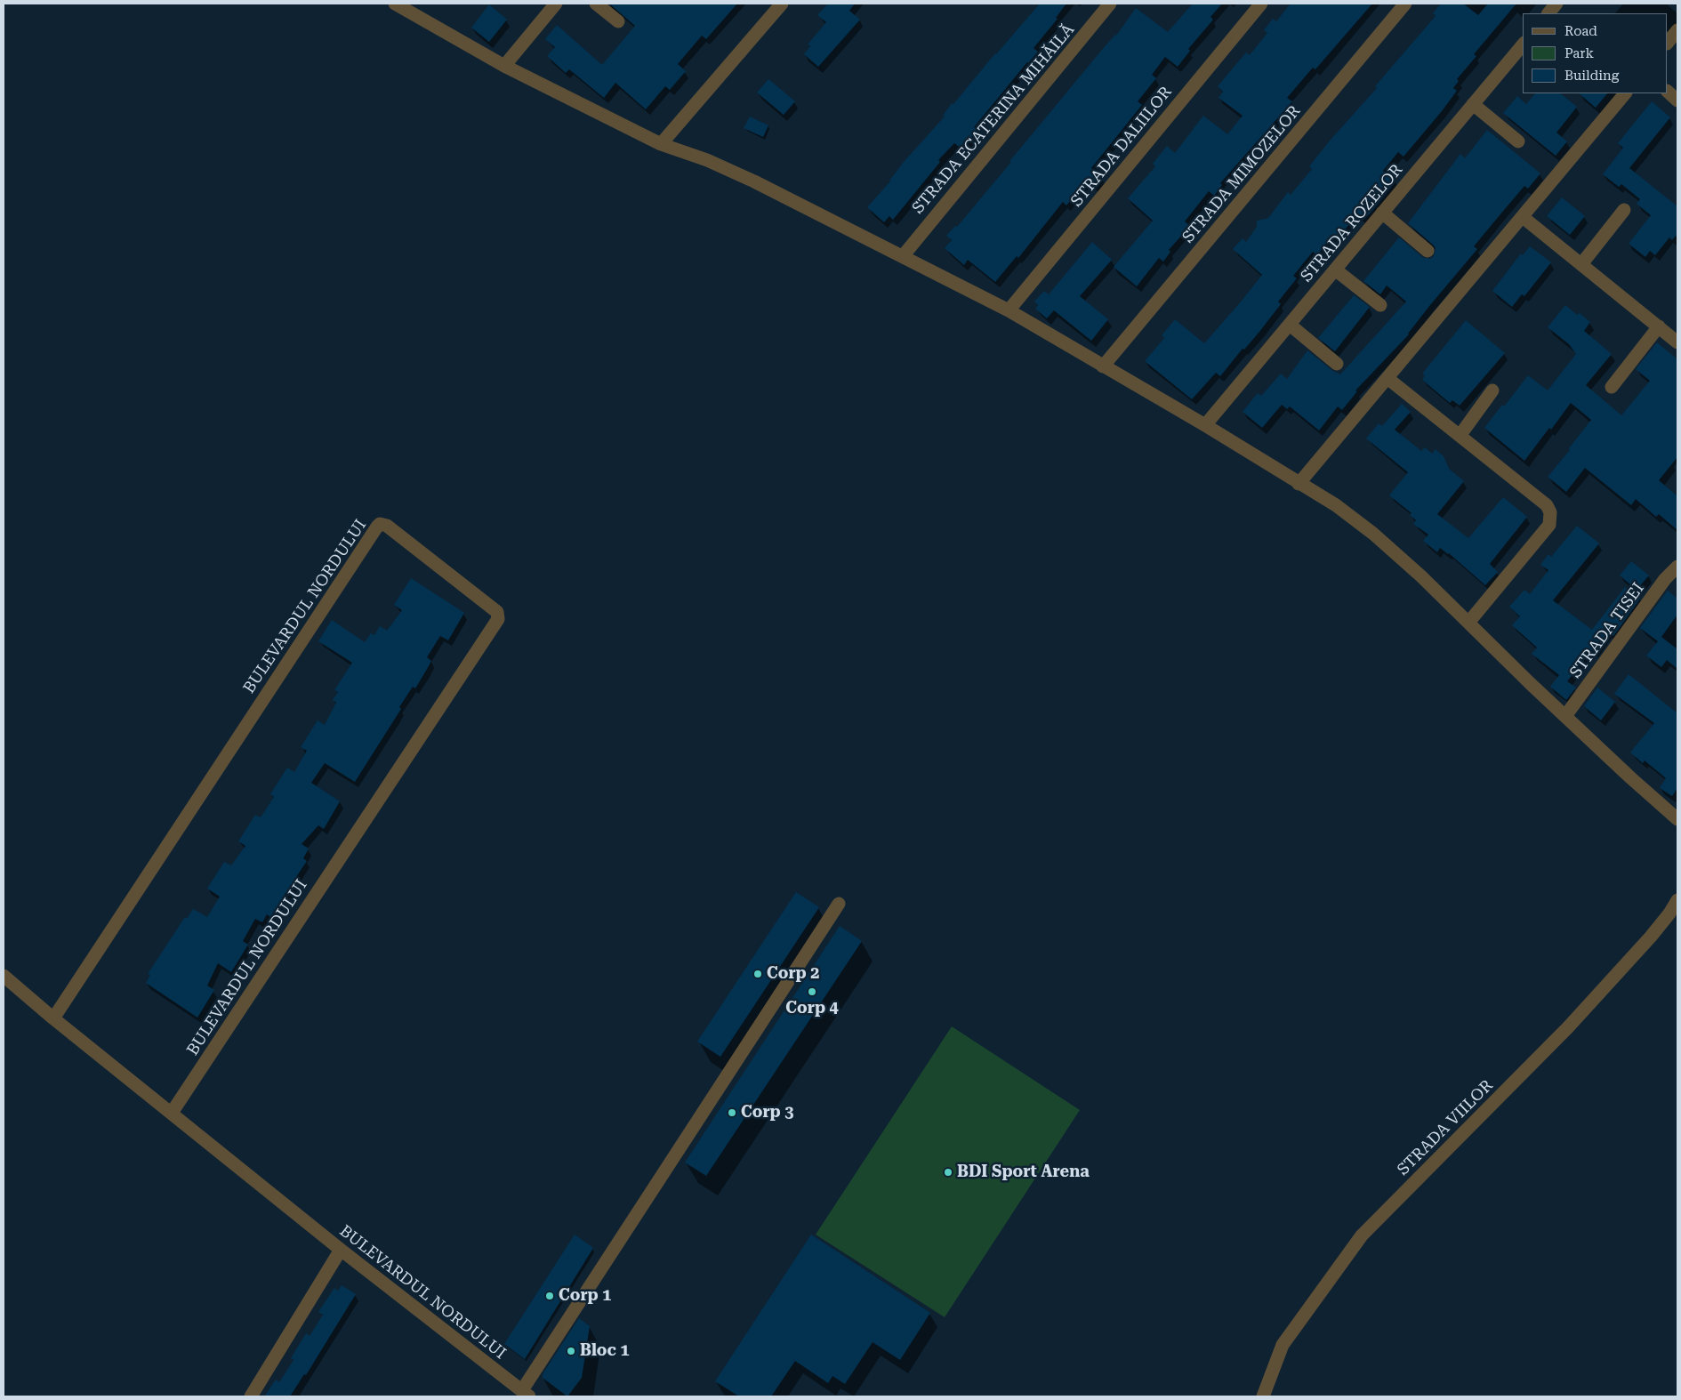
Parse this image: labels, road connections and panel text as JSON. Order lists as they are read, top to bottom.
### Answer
{
  "streets": {
    "street": [
      "STRADA ECATERINA MIHĂILĂ",
      "STRADA DALIILOR",
      "STRADA MIMOZELOR",
      "STRADA ROZELOR",
      "BULEVARDUL NORDULUI",
      "STRADA TISEI",
      "STRADA VIILOR"
    ]
  },
  "places": [
    "Corp 2",
    "Corp 4",
    "Corp 3",
    "BDI Sport Arena",
    "Corp 1",
    "Bloc 1"
  ],
  "legend": ["Road", "Park", "Building"]
}
